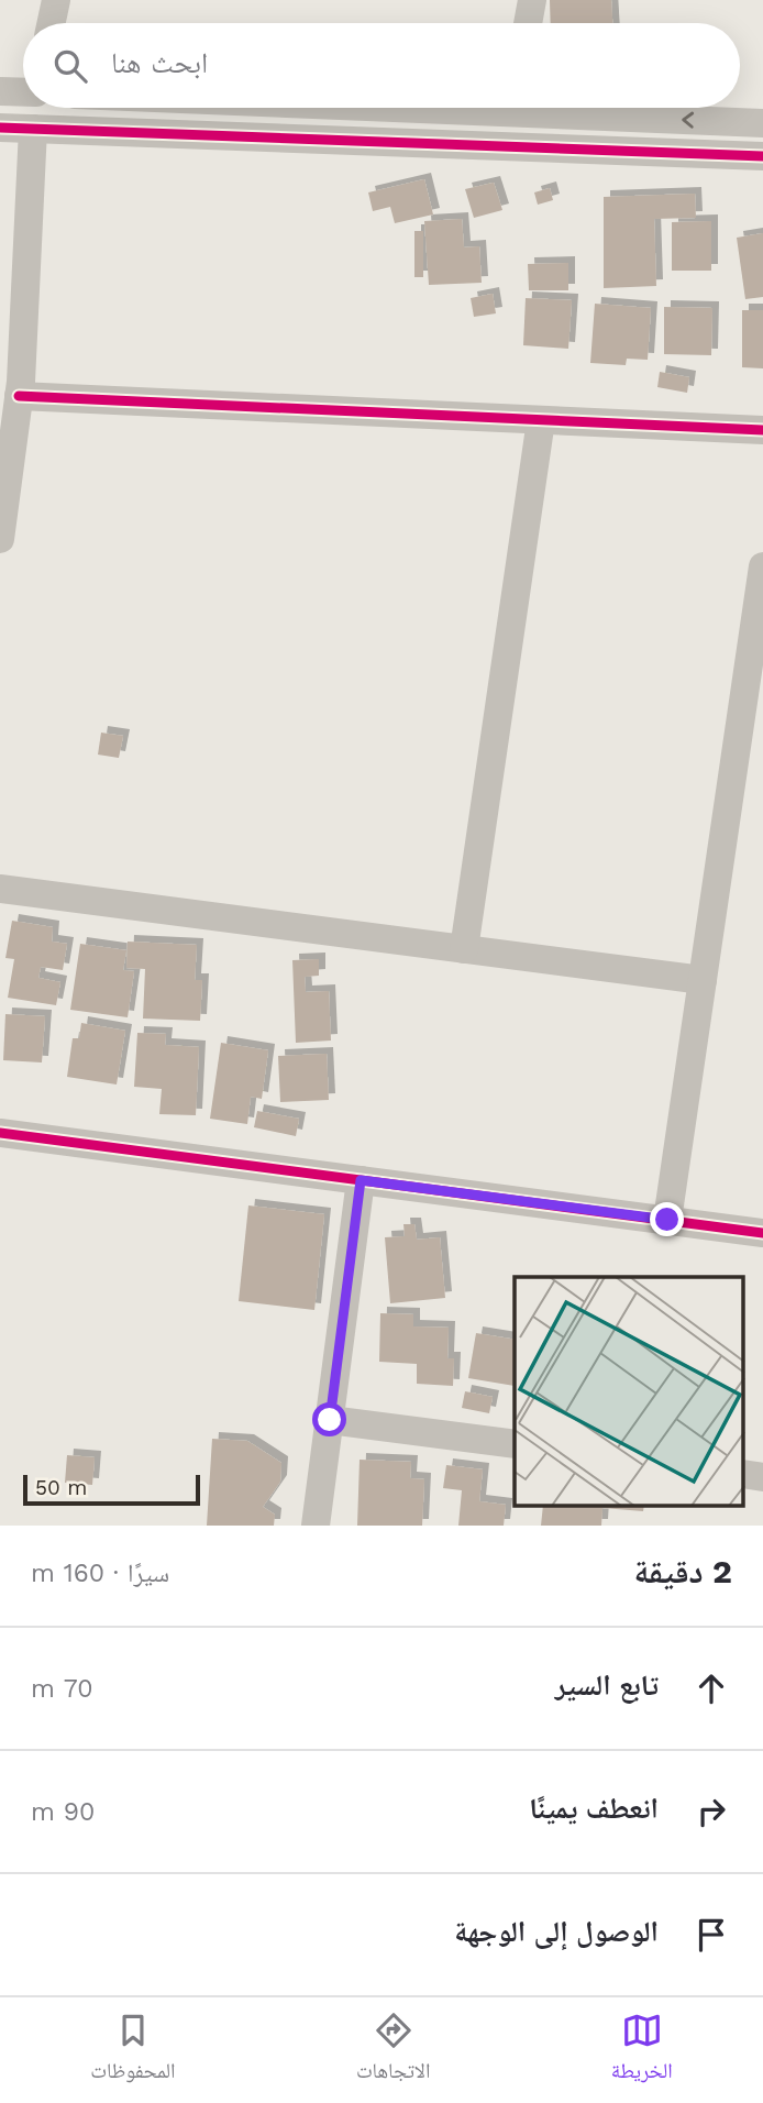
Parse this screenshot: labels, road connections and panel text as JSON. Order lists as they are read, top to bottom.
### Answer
{
  "scale_bar": "50 m",
  "page": {
    "search": "ابحث هنا",
    "scale": "50 m",
    "heading": ["2 دقيقة", "سيرًا · 160 m"],
    "list": [
      ["تابع السير", "70 m"],
      ["انعطف يمينًا", "90 m"],
      "الوصول إلى الوجهة"
    ],
    "nav": ["الخريطة", "الاتجاهات", "المحفوظات"]
  }
}
